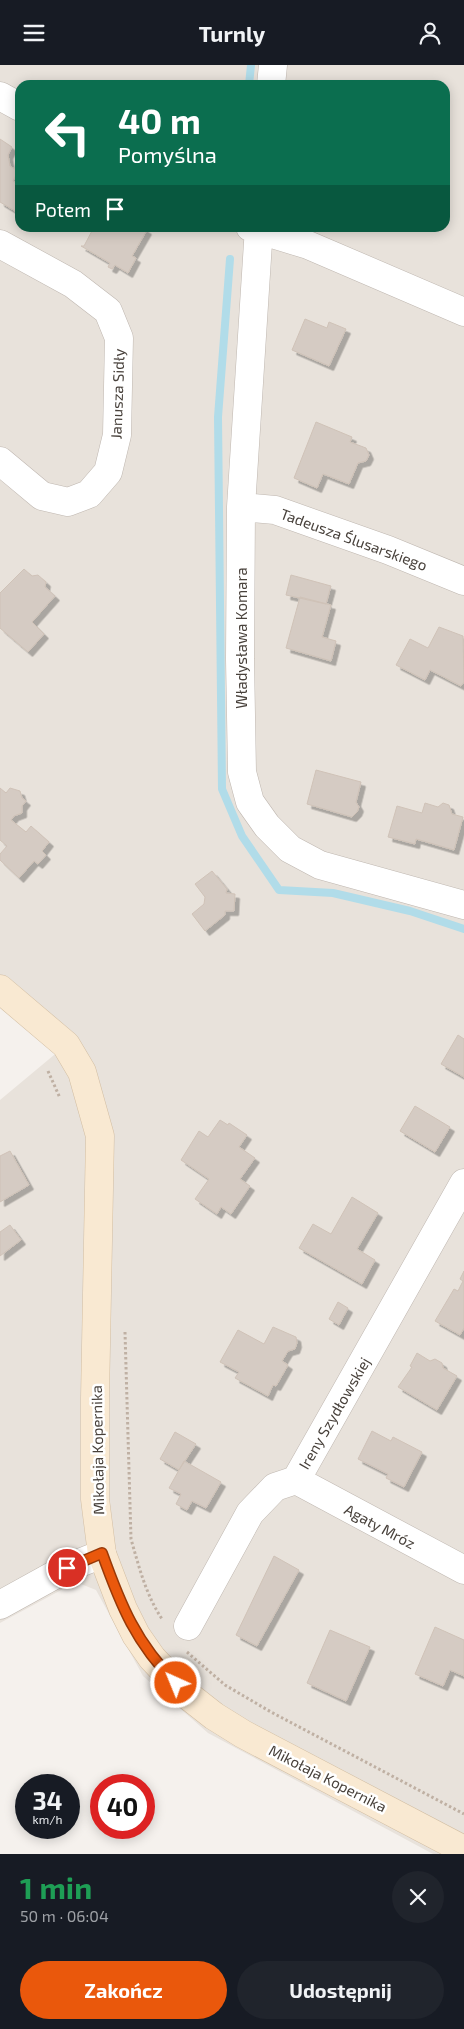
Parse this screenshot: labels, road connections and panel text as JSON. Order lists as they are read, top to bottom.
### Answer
{
  "streets": {
    "street": [
      "Janusza Sidły",
      "Tadeusza Ślusarskiego",
      "Władysława Komara",
      "Ireny Szydłowskiej",
      "Mikołaja Kopernika",
      "Agaty Mróz"
    ]
  },
  "crossings": [
    ["Tadeusza Ślusarskiego", "Władysława Komara"],
    ["Ireny Szydłowskiej", "Agaty Mróz"]
  ],
  "page": {
    "header": "Turnly",
    "turn": ["40 m", "Pomyślna"],
    "then": "Potem",
    "speed": "34 km/h",
    "limit": "40",
    "heading": ["1 min", "50 m · 06:04"],
    "buttons": ["Zakończ", "Udostępnij"]
  }
}
